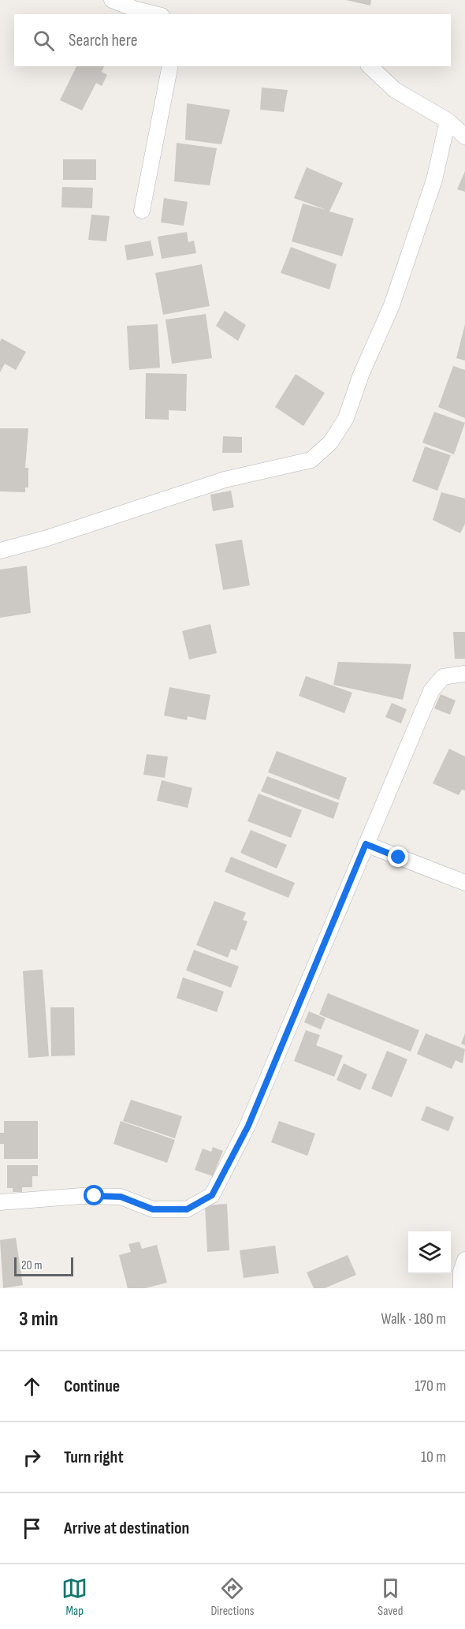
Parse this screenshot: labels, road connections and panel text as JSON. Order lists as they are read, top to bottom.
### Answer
{
  "scale_bar": "20 m",
  "page": {
    "search": "Search here",
    "scale": "20 m",
    "heading": ["3 min", "Walk · 180 m"],
    "list": [
      ["Continue", "170 m"],
      ["Turn right", "10 m"],
      "Arrive at destination"
    ],
    "nav": ["Map", "Directions", "Saved"]
  }
}
